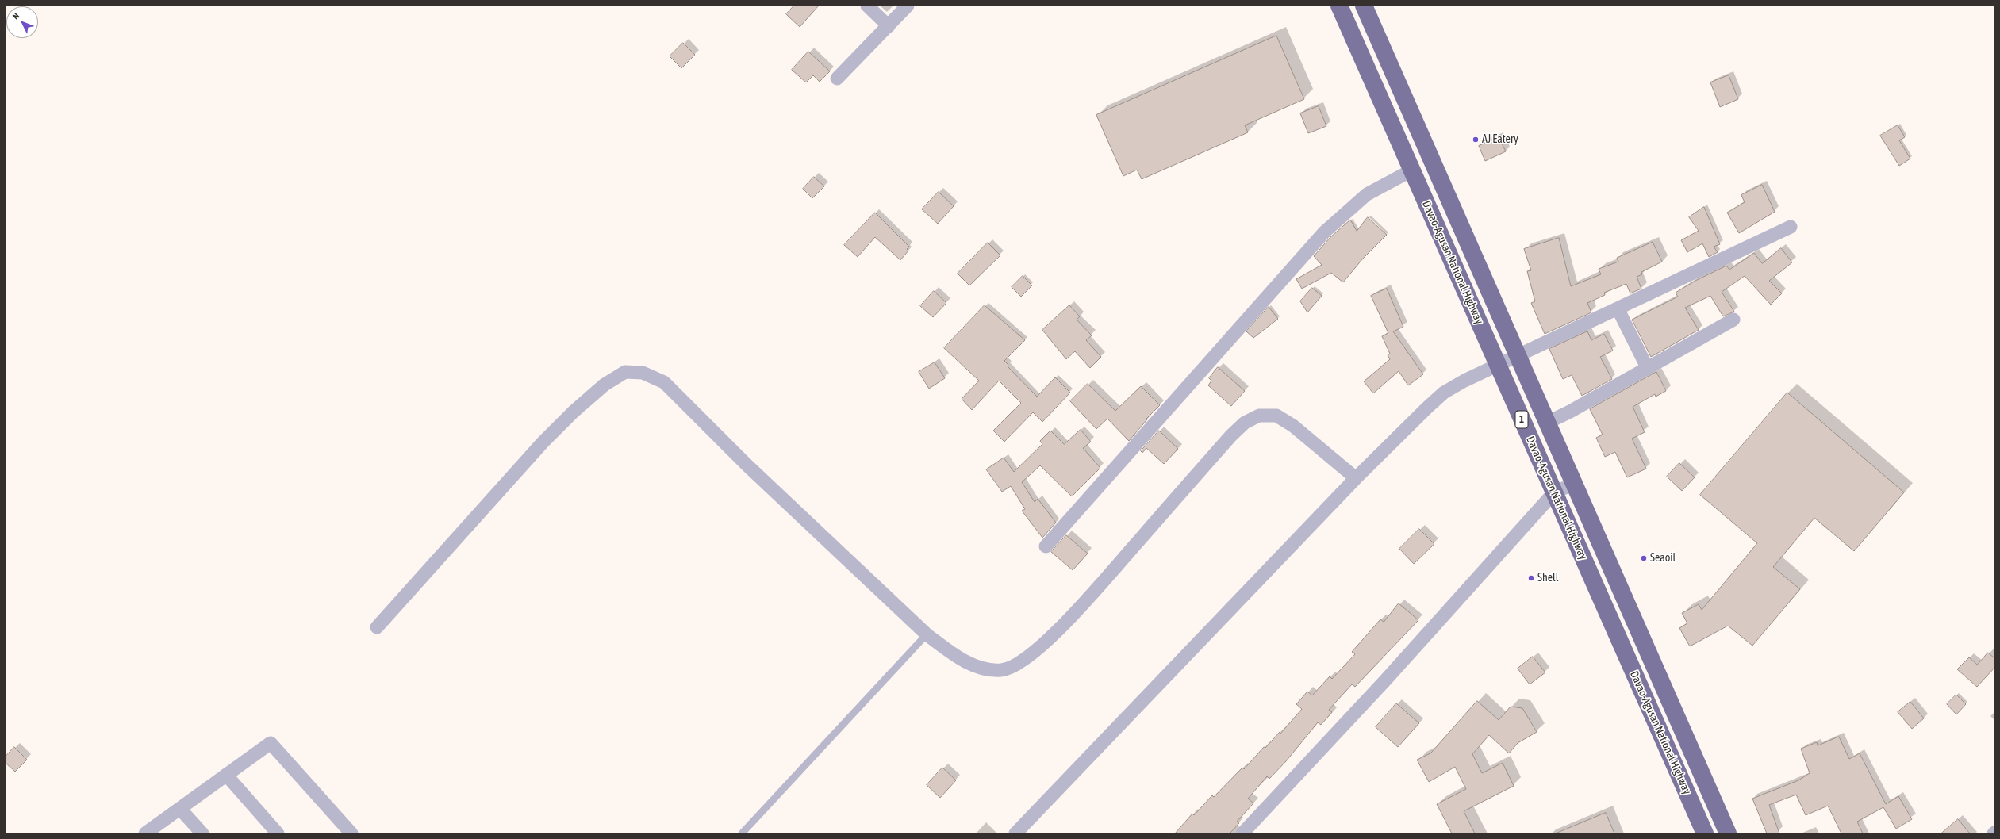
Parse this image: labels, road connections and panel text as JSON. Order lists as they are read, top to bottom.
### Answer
{
  "streets": {
    "highway": ["Davao-Agusan National Highway", "1"]
  },
  "places": ["AJ Eatery", "Seaoil", "Shell"],
  "north": "top left"
}
